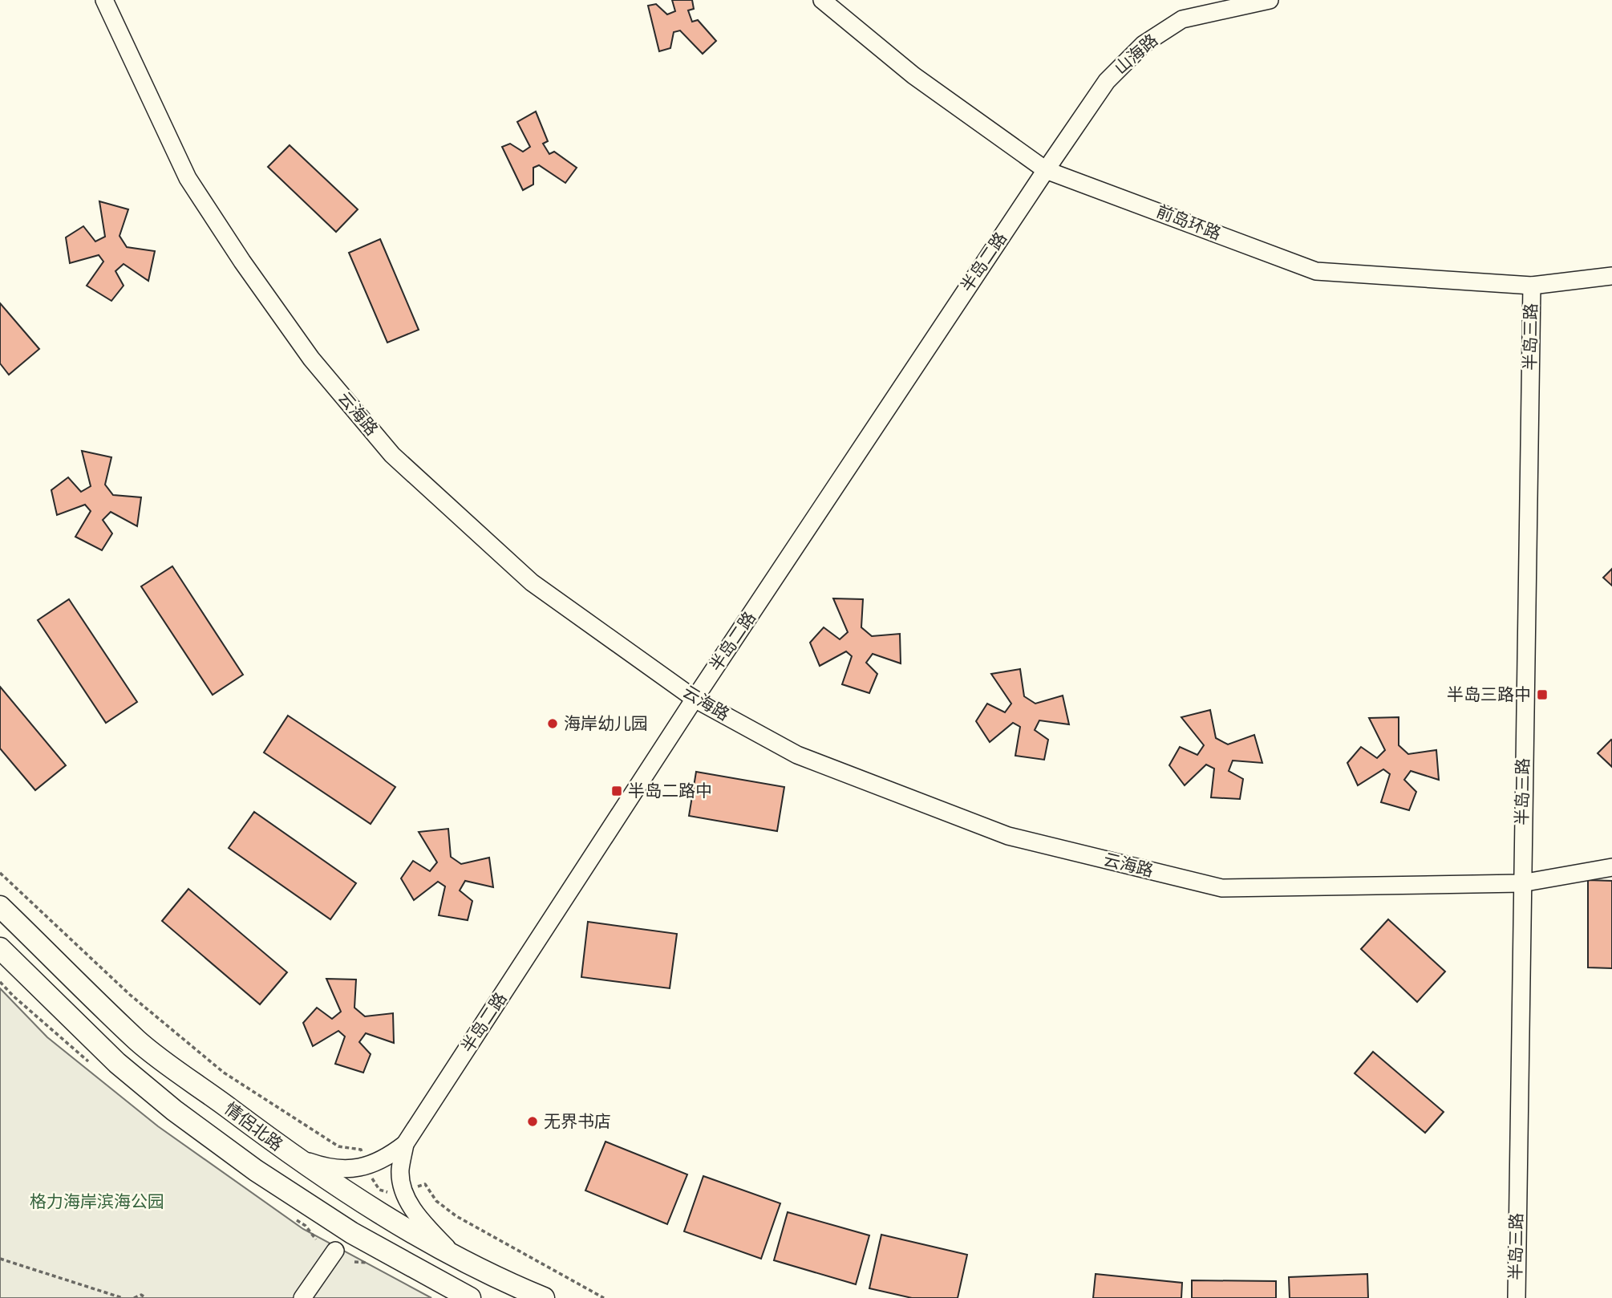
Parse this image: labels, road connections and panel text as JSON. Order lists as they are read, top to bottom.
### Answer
{
  "streets": {
    "main road": ["情侶北路"],
    "street": [
      "山海路",
      "前岛环路",
      "半岛二路",
      "半岛三路",
      "云海路"
    ]
  },
  "crossings": [
    ["山海路", "前岛环路"],
    ["山海路", "半岛二路"],
    ["前岛环路", "半岛二路"],
    ["前岛环路", "半岛三路"],
    ["半岛二路", "云海路"],
    ["半岛三路", "云海路"]
  ],
  "parks": ["格力海岸滨海公园"],
  "places": {
    "transit": ["半岛三路中", "半岛二路中"],
    "other": ["海岸幼儿园", "无界书店"]
  }
}
